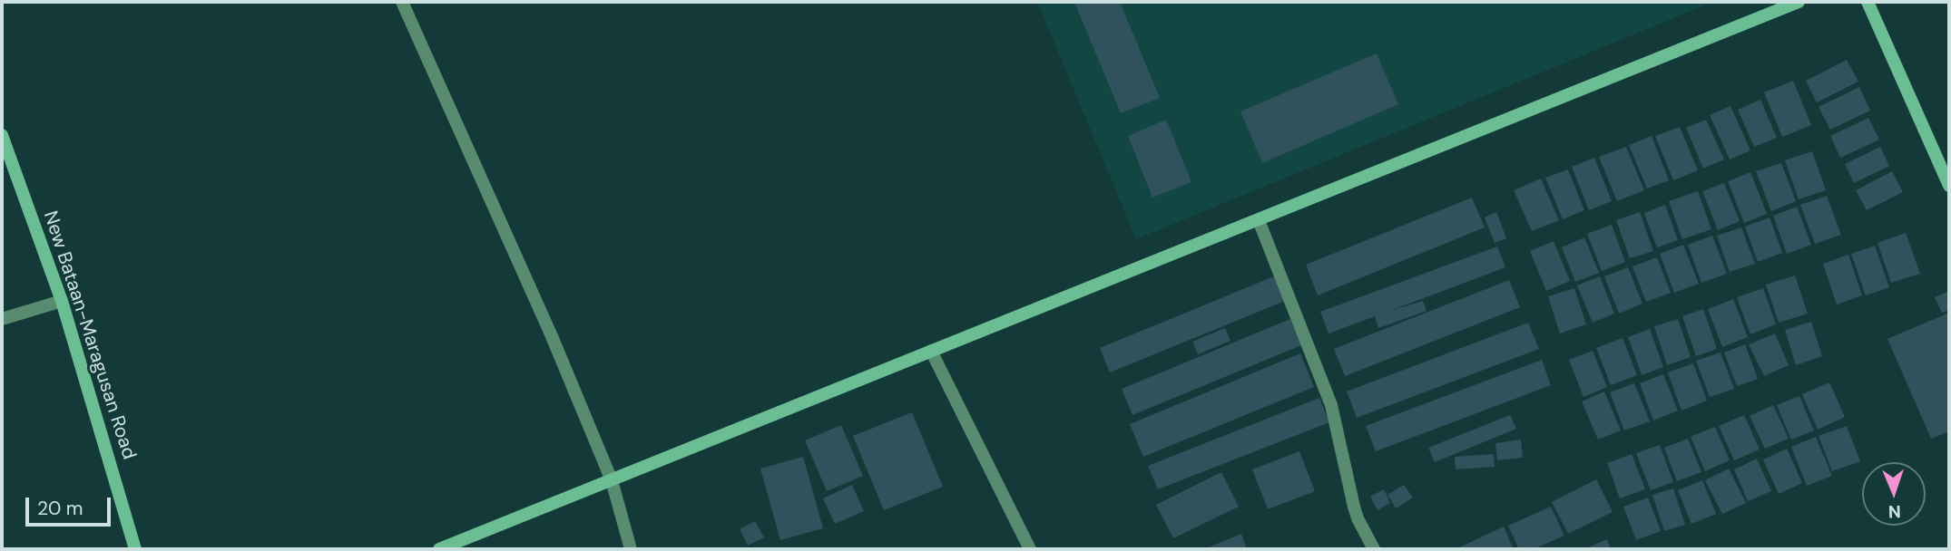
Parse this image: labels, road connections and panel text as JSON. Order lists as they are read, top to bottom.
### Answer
{
  "streets": {
    "street": ["New Bataan-Maragusan Road"]
  },
  "scale_bar": "20 m",
  "north": "bottom"
}
